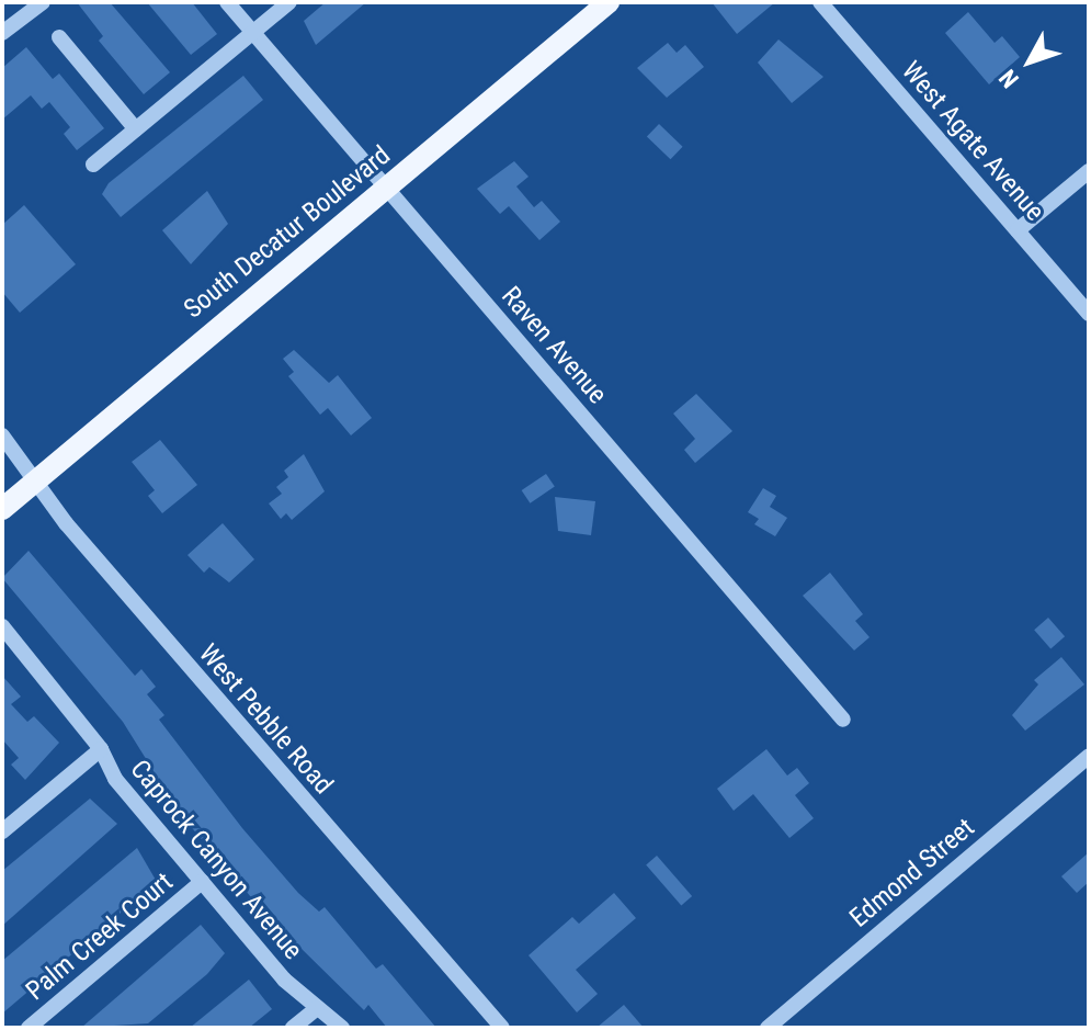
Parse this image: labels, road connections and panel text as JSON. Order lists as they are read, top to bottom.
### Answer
{
  "streets": {
    "main road": ["South Decatur Boulevard"],
    "street": [
      "West Agate Avenue",
      "Raven Avenue",
      "West Pebble Road",
      "Caprock Canyon Avenue",
      "Edmond Street",
      "Palm Creek Court"
    ]
  },
  "crossings": [
    ["South Decatur Boulevard", "Raven Avenue"],
    ["South Decatur Boulevard", "West Pebble Road"],
    ["Caprock Canyon Avenue", "Palm Creek Court"]
  ],
  "north": "bottom left"
}
